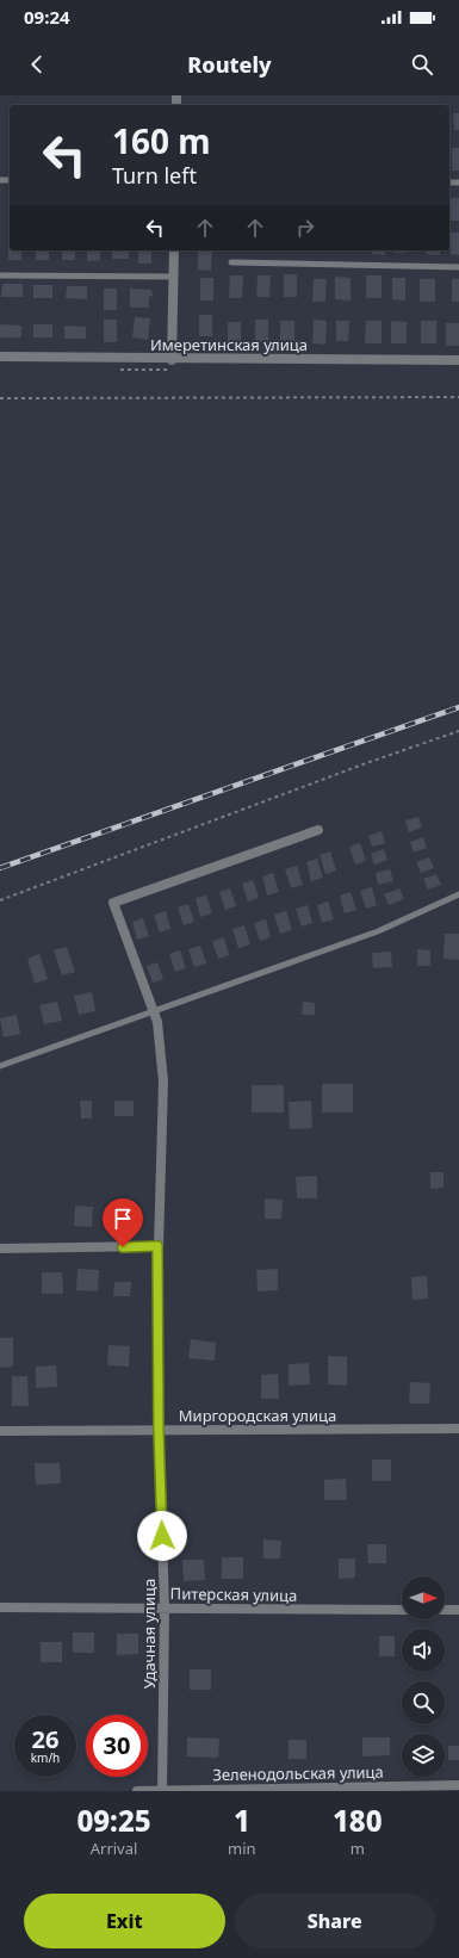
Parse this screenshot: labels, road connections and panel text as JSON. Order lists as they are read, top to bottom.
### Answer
{
  "streets": {
    "street": [
      "Имеретинская улица",
      "Миргородская улица",
      "Питерская улица",
      "Удачная улица",
      "Зеленодольская улица"
    ]
  },
  "crossings": [
    ["Миргородская улица", "Удачная улица"],
    ["Питерская улица", "Удачная улица"],
    ["Удачная улица", "Зеленодольская улица"]
  ],
  "north": "right",
  "page": {
    "status": "09:24",
    "header": "Routely",
    "turn": ["160 m", "Turn left"],
    "speed": "26 km/h",
    "limit": "30",
    "eta": [
      "09:25",
      "Arrival",
      "1",
      "min",
      "180",
      "m"
    ],
    "buttons": ["Exit", "Share"]
  }
}
